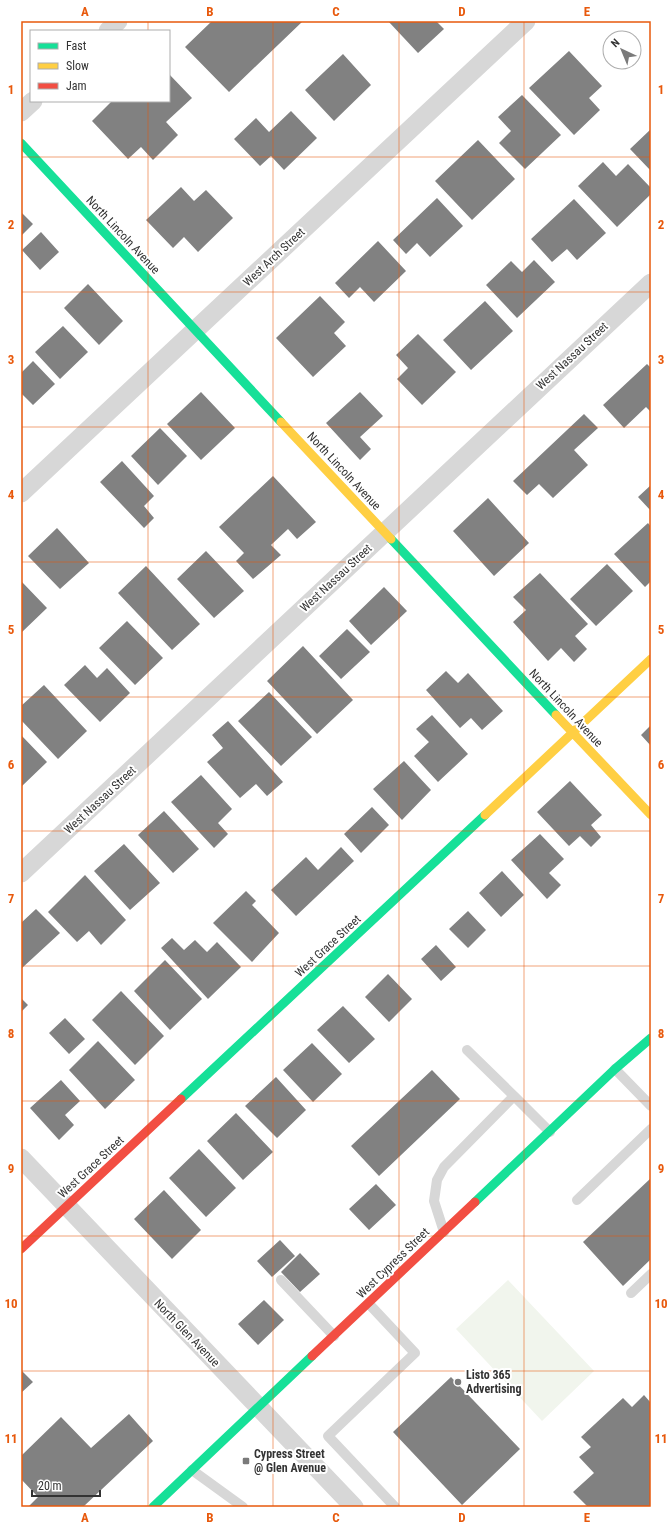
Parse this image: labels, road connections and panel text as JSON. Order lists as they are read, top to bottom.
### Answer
{
  "streets": {
    "street": [
      "North Lincoln Avenue",
      "West Arch Street",
      "West Nassau Street",
      "West Grace Street",
      "West Cypress Street",
      "North Glen Avenue"
    ]
  },
  "crossings": [
    ["North Lincoln Avenue", "West Arch Street"],
    ["North Lincoln Avenue", "West Nassau Street"],
    ["North Lincoln Avenue", "West Grace Street"],
    ["West Grace Street", "North Glen Avenue"],
    ["West Cypress Street", "North Glen Avenue"]
  ],
  "places": {
    "other": ["Listo 365 Advertising"],
    "transit": ["Cypress Street @ Glen Avenue"]
  },
  "legend": ["Fast", "Slow", "Jam"],
  "scale_bar": "20 m",
  "north": "top left",
  "grid": {
    "columns": [
      "A",
      "B",
      "C",
      "D",
      "E"
    ],
    "rows": [
      "1",
      "2",
      "3",
      "4",
      "5",
      "6",
      "7",
      "8",
      "9",
      "10",
      "11"
    ]
  }
}
